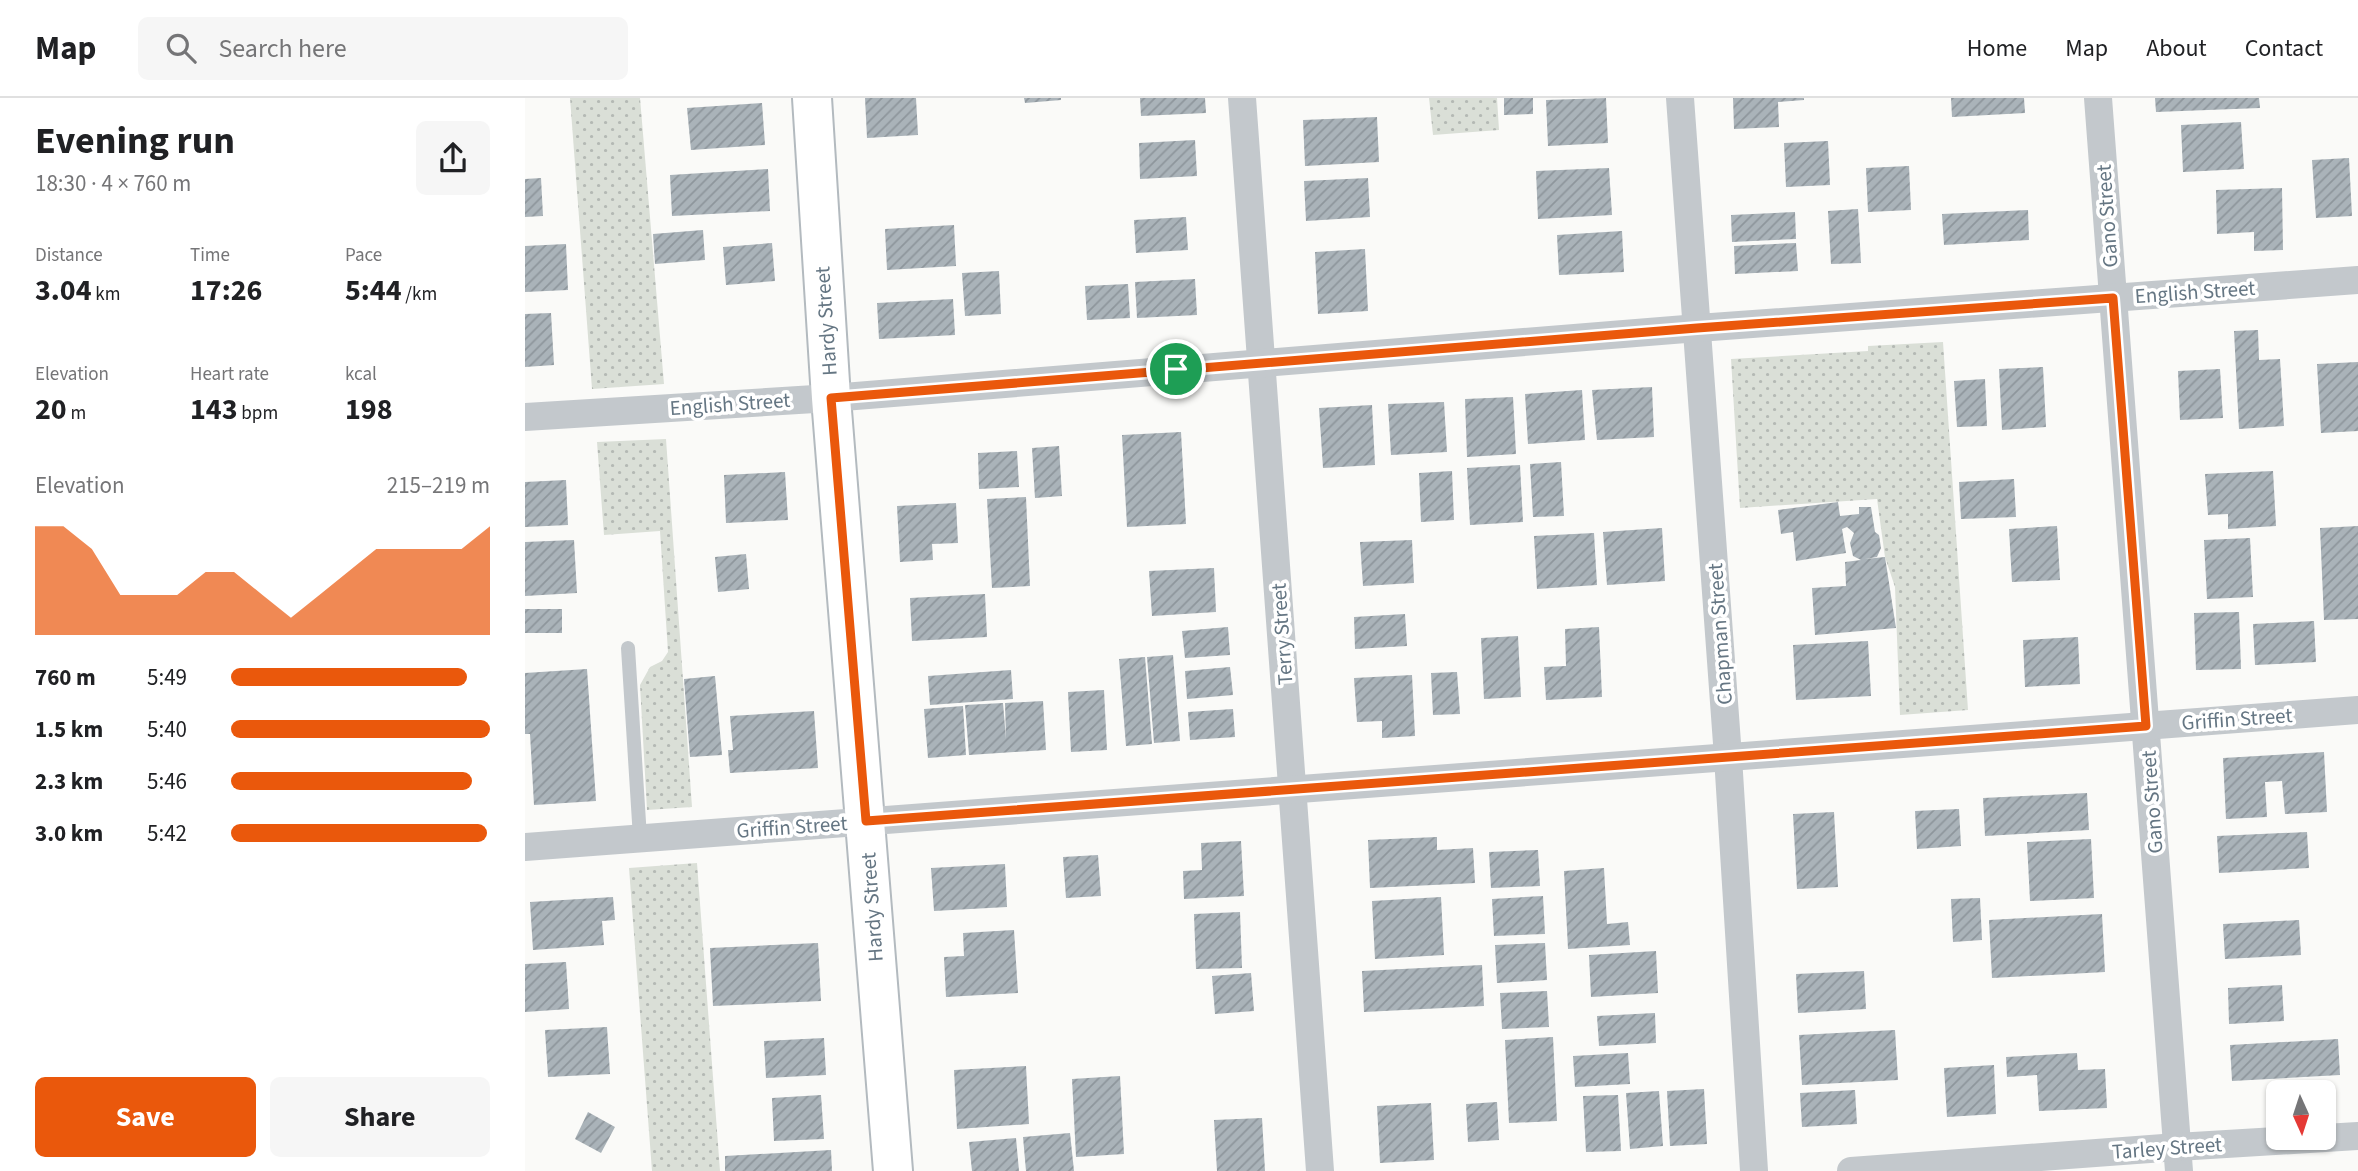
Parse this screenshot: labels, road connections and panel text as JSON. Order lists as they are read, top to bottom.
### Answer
{
  "streets": {
    "main road": ["Hardy Street"],
    "street": [
      "Gano Street",
      "English Street",
      "Terry Street",
      "Chapman Street",
      "Griffin Street",
      "Tarley Street"
    ]
  },
  "crossings": [
    ["Gano Street", "English Street"],
    ["Gano Street", "Griffin Street"],
    ["Gano Street", "Tarley Street"],
    ["English Street", "Hardy Street"],
    ["English Street", "Terry Street"],
    ["English Street", "Chapman Street"],
    ["Hardy Street", "Griffin Street"],
    ["Terry Street", "Griffin Street"],
    ["Chapman Street", "Griffin Street"]
  ],
  "north": "bottom",
  "page": {
    "header": "Map",
    "search": "Search here",
    "nav": [
      "Home",
      "Map",
      "About",
      "Contact"
    ],
    "heading": ["Evening run", "18:30 · 4 × 760 m"],
    "stats": [
      ["Distance", "3.04 km"],
      ["Time", "17:26"],
      ["Pace", "5:44 /km"],
      ["Elevation", "20 m"],
      ["Heart rate", "143 bpm"],
      ["kcal", "198"]
    ],
    "chart": ["Elevation", "215–219 m"],
    "list": [
      {
        "name": "760 m",
        "note": "5:49"
      },
      {
        "name": "1.5 km",
        "note": "5:40"
      },
      {
        "name": "2.3 km",
        "note": "5:46"
      },
      {
        "name": "3.0 km",
        "note": "5:42"
      }
    ],
    "buttons": ["Save", "Share"]
  }
}
